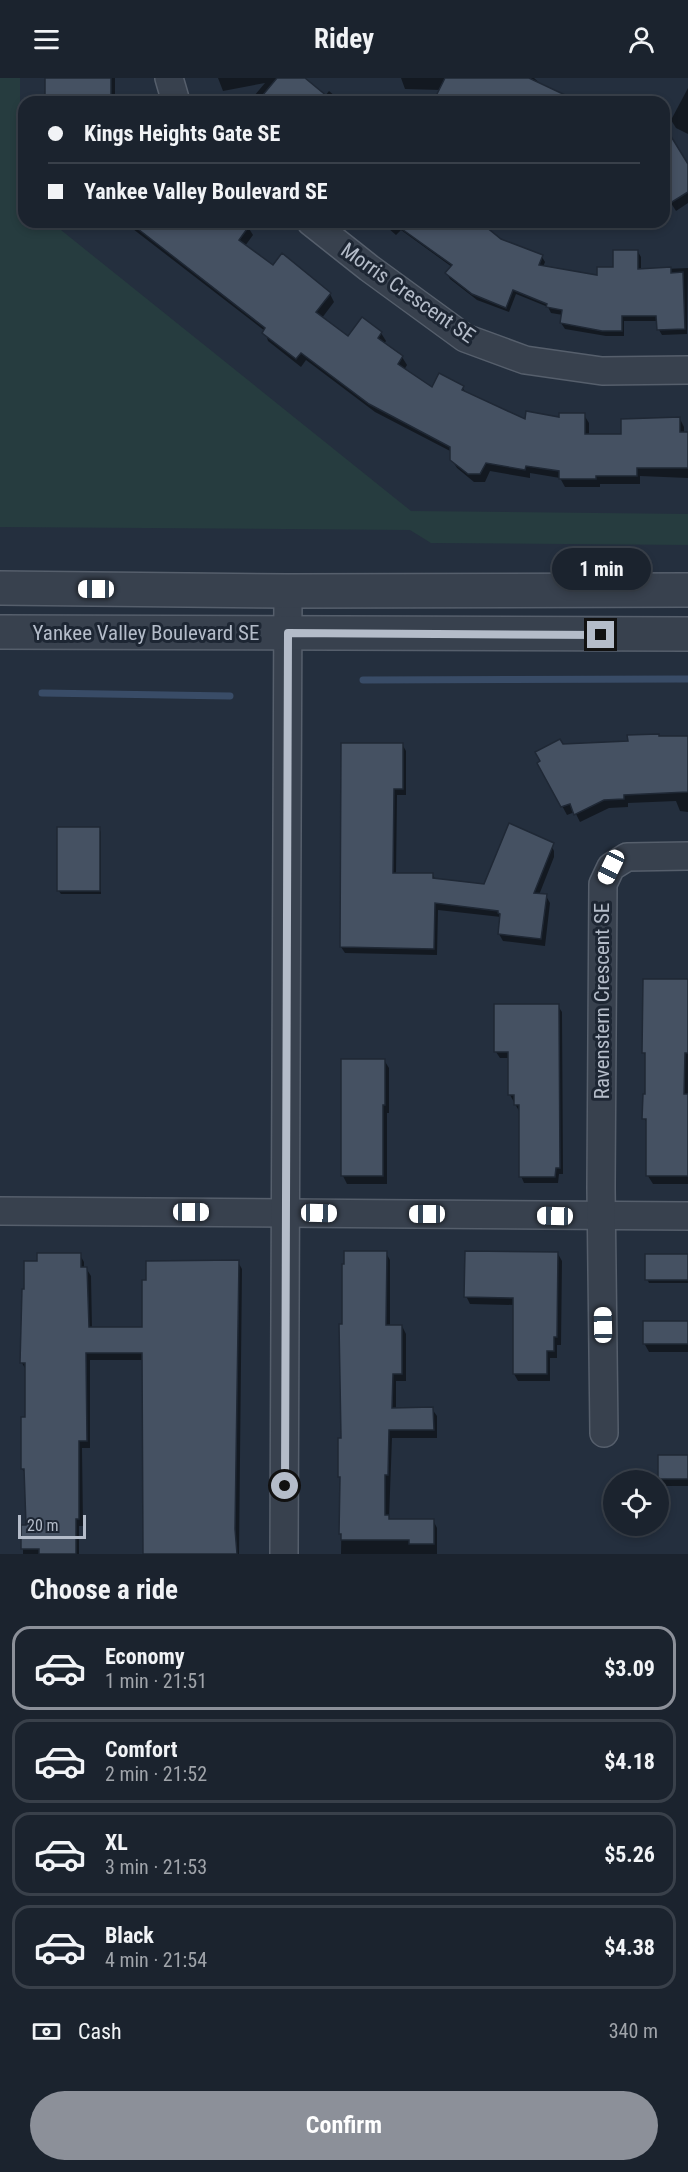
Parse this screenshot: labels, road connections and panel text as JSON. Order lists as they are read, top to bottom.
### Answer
{
  "streets": {
    "street": ["Morris Crescent SE", "Yankee Valley Boulevard SE", "Ravenstern Crescent SE"]
  },
  "scale_bar": "20 m",
  "page": {
    "header": "Ridey",
    "banner": ["Kings Heights Gate SE", "Yankee Valley Boulevard SE"],
    "bubble": "1 min",
    "scale": "20 m",
    "heading": "Choose a ride",
    "list": [
      {
        "name": "Economy",
        "note": "1 min · 21:51",
        "value": "$3.09"
      },
      {
        "name": "Comfort",
        "note": "2 min · 21:52",
        "value": "$4.18"
      },
      {
        "name": "XL",
        "note": "3 min · 21:53",
        "value": "$5.26"
      },
      {
        "name": "Black",
        "note": "4 min · 21:54",
        "value": "$4.38"
      }
    ],
    "pay": ["Cash", "340 m"],
    "buttons": "Confirm"
  }
}
